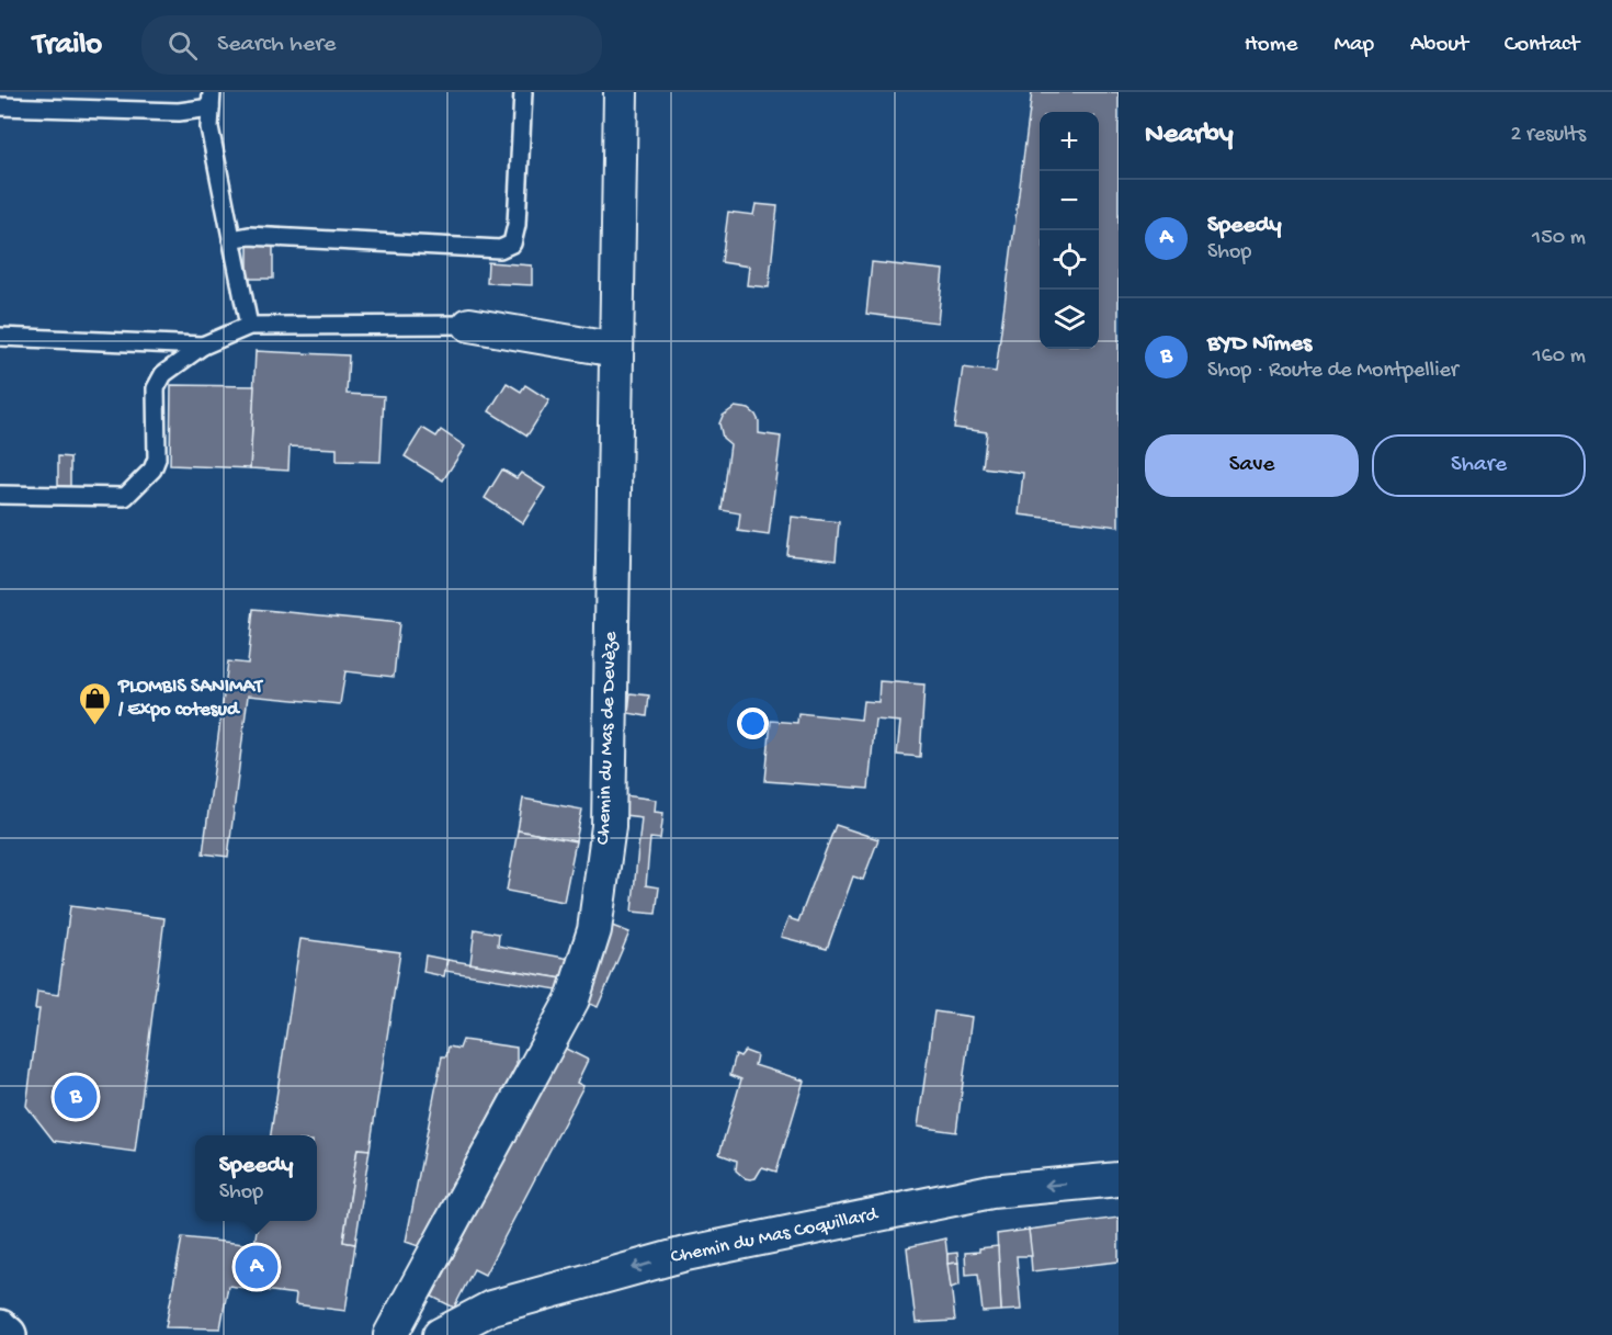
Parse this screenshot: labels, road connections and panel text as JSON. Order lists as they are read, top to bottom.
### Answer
{
  "streets": {
    "street": ["Chemin du Mas de Devèze", "Chemin du Mas Coquillard"]
  },
  "one_way": ["Chemin du Mas Coquillard"],
  "places": {
    "shop": ["PLOMBIS SANIMAT / Expo cotesud"]
  },
  "page": {
    "header": "Trailo",
    "search": "Search here",
    "nav": [
      "Home",
      "Map",
      "About",
      "Contact"
    ],
    "heading": ["Nearby", "2 results"],
    "map_buttons": ["+", "−"],
    "list": [
      {
        "mark": "A",
        "name": "Speedy",
        "note": "Shop",
        "value": "150 m"
      },
      {
        "mark": "B",
        "name": "BYD Nîmes",
        "note": "Shop · Route de Montpellier",
        "value": "160 m"
      }
    ],
    "buttons": ["Save", "Share"],
    "pins": ["B", "A"],
    "popup": ["Speedy", "Shop"]
  }
}
